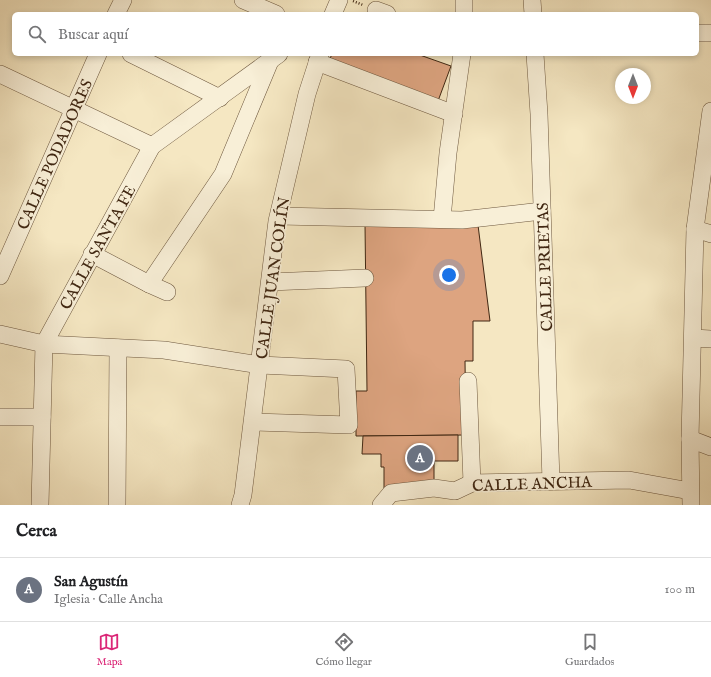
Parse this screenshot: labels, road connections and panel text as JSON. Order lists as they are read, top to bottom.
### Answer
{
  "streets": {
    "street": [
      "CALLE PODADORES",
      "CALLE SANTA FE",
      "CALLE PRIETAS",
      "CALLE JUAN COLÍN",
      "CALLE ANCHA"
    ]
  },
  "crossings": [
    ["CALLE PRIETAS", "CALLE ANCHA"]
  ],
  "north": "bottom",
  "page": {
    "search": "Buscar aquí",
    "pins": "A",
    "heading": "Cerca",
    "list": [
      {
        "mark": "A",
        "name": "San Agustín",
        "note": "Iglesia · Calle Ancha",
        "value": "100 m"
      }
    ],
    "nav": ["Mapa", "Cómo llegar", "Guardados"]
  }
}
